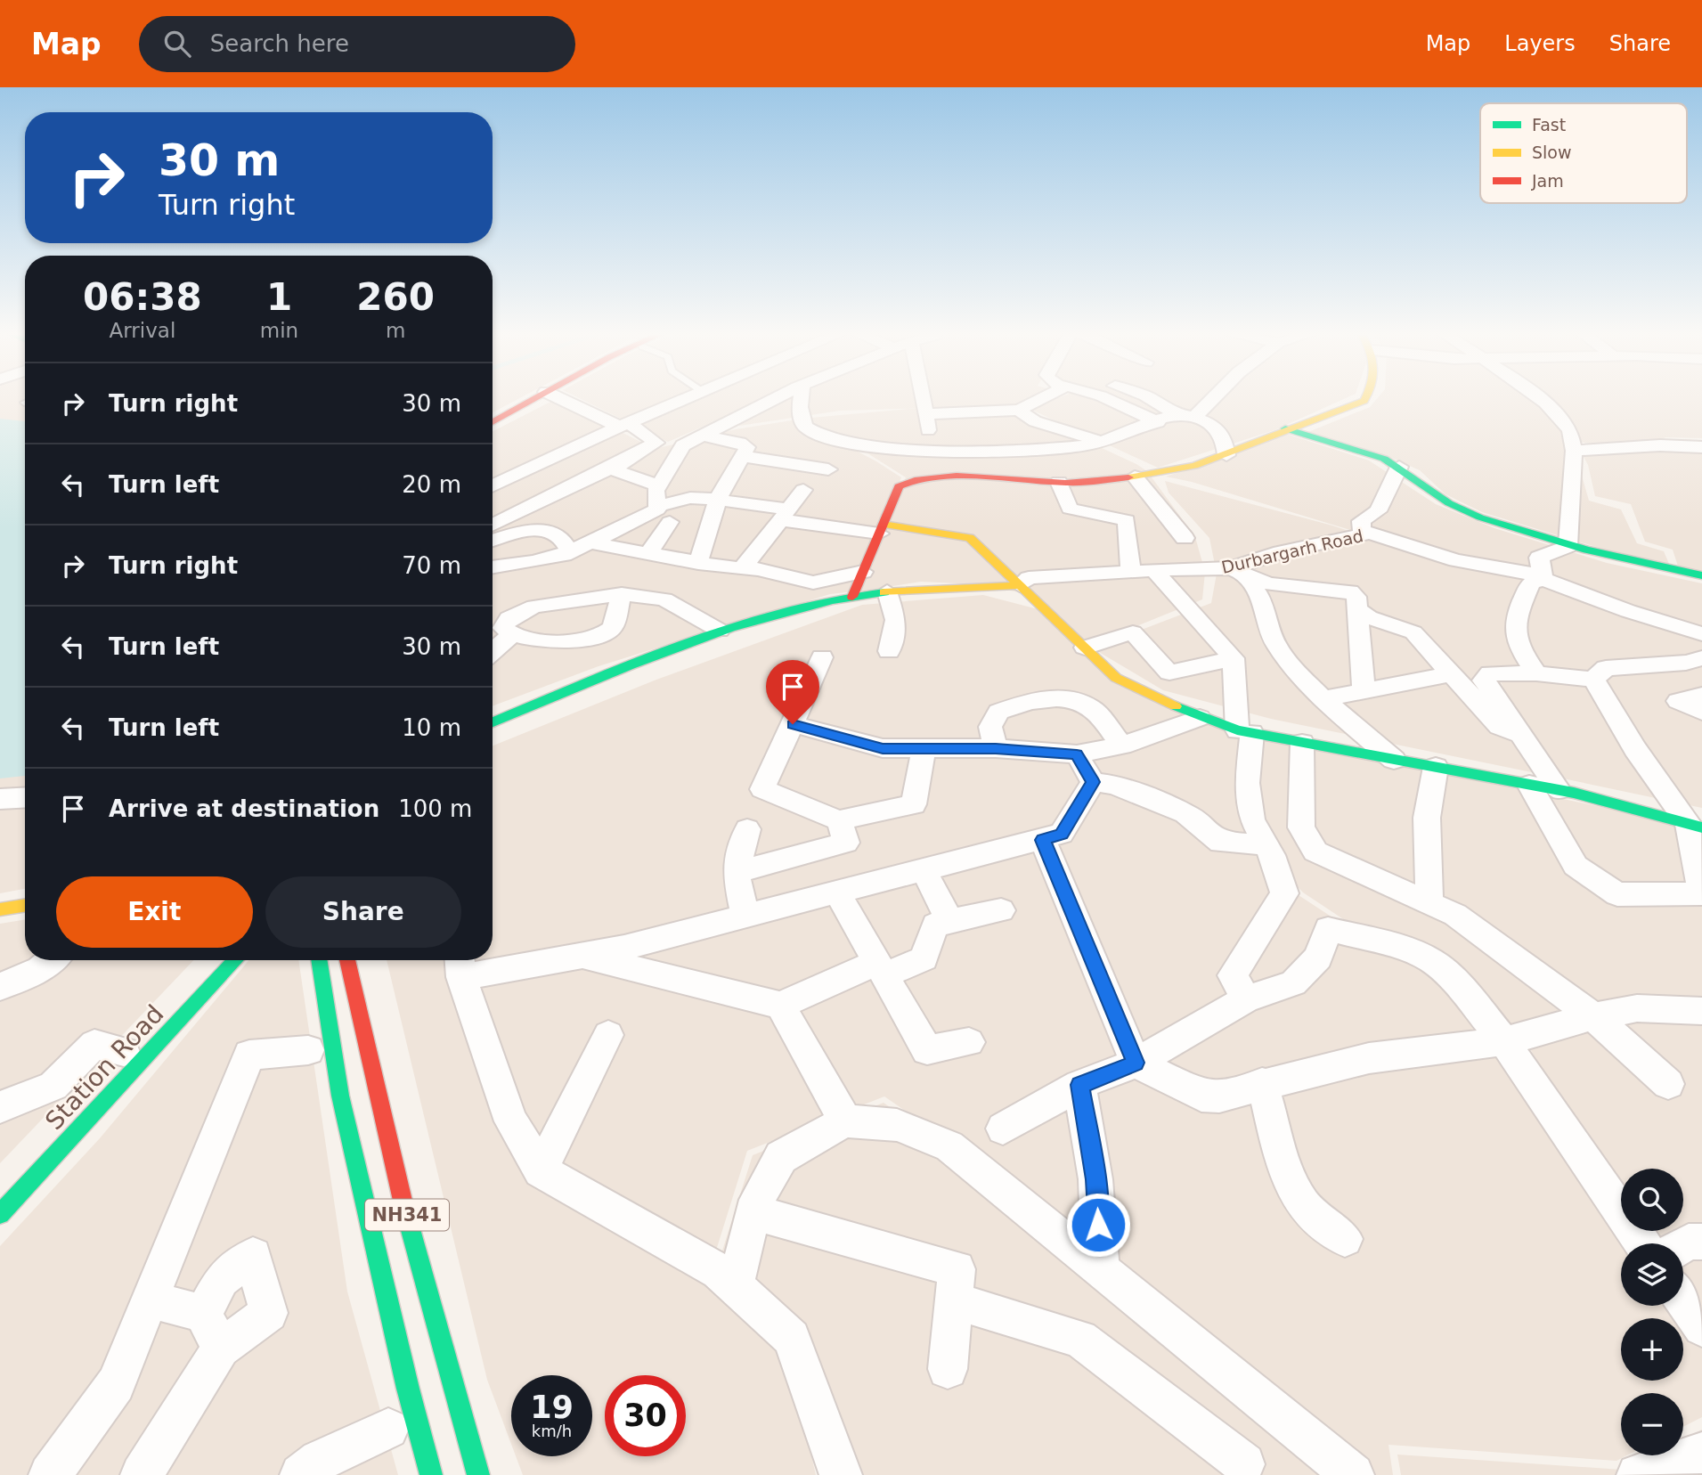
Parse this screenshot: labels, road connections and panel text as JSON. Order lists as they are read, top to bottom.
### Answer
{
  "streets": {
    "main road": ["Station Road", "NH341"],
    "street": ["Durbargarh Road"]
  },
  "legend": ["Fast", "Slow", "Jam"],
  "page": {
    "header": "Map",
    "search": "Search here",
    "nav": ["Map", "Layers", "Share"],
    "turn": ["30 m", "Turn right"],
    "eta": [
      "06:38",
      "Arrival",
      "1",
      "min",
      "260",
      "m"
    ],
    "list": [
      {
        "name": "Turn right",
        "value": "30 m"
      },
      {
        "name": "Turn left",
        "value": "20 m"
      },
      {
        "name": "Turn right",
        "value": "70 m"
      },
      {
        "name": "Turn left",
        "value": "30 m"
      },
      {
        "name": "Turn left",
        "value": "10 m"
      },
      {
        "name": "Arrive at destination",
        "value": "100 m"
      }
    ],
    "buttons": ["Exit", "Share"],
    "map_buttons": ["+", "−"],
    "speed": "19 km/h",
    "limit": "30"
  }
}
